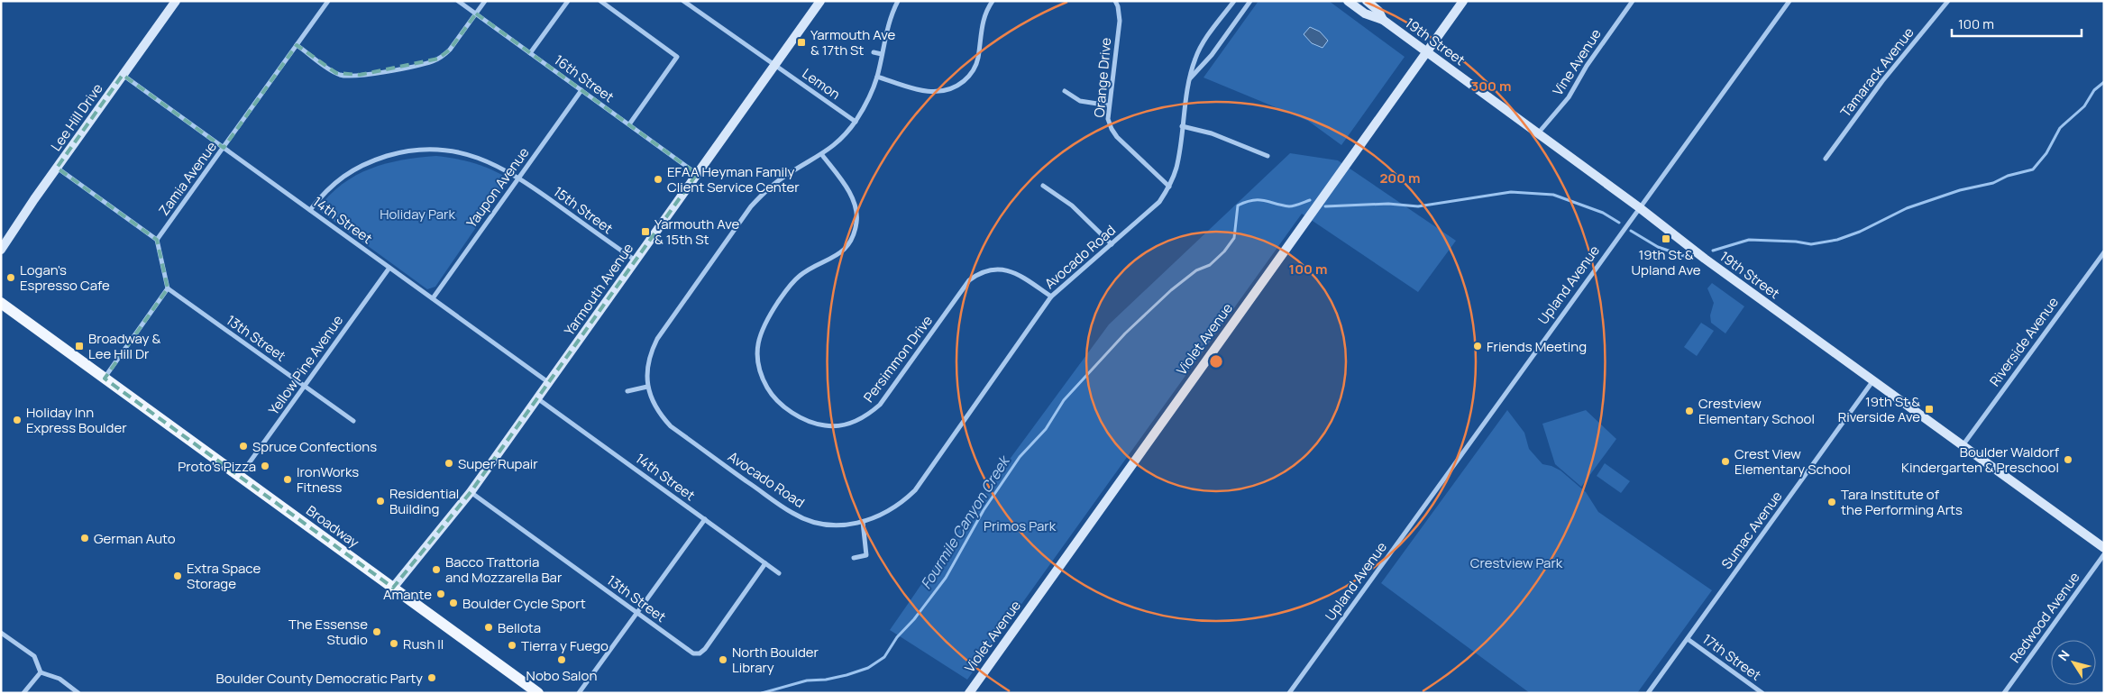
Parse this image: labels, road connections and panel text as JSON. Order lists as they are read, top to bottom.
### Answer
{
  "streets": {
    "main road": ["Broadway"],
    "street": [
      "19th Street",
      "Vine Avenue",
      "Tamarack Avenue",
      "Orange Drive",
      "16th Street",
      "Lemon",
      "Lee Hill Drive",
      "Zamia Avenue",
      "Yaupon Avenue",
      "15th Street",
      "14th Street",
      "Avocado Road",
      "Upland Avenue",
      "Yarmouth Avenue",
      "13th Street",
      "Violet Avenue",
      "Riverside Avenue",
      "Persimmon Drive",
      "Yellow Pine Avenue",
      "Sumac Avenue",
      "Redwood Avenue",
      "17th Street"
    ]
  },
  "crossings": [
    ["19th Street", "Vine Avenue"],
    ["19th Street", "Upland Avenue"],
    ["19th Street", "Violet Avenue"],
    ["19th Street", "Riverside Avenue"],
    ["19th Street", "Sumac Avenue"],
    ["Orange Drive", "Avocado Road"],
    ["16th Street", "Yaupon Avenue"],
    ["16th Street", "Yarmouth Avenue"],
    ["Lemon", "Avocado Road"],
    ["Lemon", "Yarmouth Avenue"],
    ["Lee Hill Drive", "14th Street"],
    ["Zamia Avenue", "14th Street"],
    ["Yaupon Avenue", "15th Street"],
    ["Yaupon Avenue", "14th Street"],
    ["15th Street", "14th Street"],
    ["15th Street", "Yarmouth Avenue"],
    ["14th Street", "Yarmouth Avenue"],
    ["14th Street", "13th Street"],
    ["14th Street", "Yellow Pine Avenue"],
    ["Avocado Road", "Persimmon Drive"],
    ["Yarmouth Avenue", "13th Street"],
    ["Yarmouth Avenue", "Broadway"],
    ["13th Street", "Yellow Pine Avenue"],
    ["Yellow Pine Avenue", "Broadway"],
    ["Sumac Avenue", "17th Street"]
  ],
  "water": ["Fourmile Canyon Creek"],
  "parks": ["Holiday Park", "Primos Park", "Crestview Park"],
  "places": {
    "transit": [
      "Yarmouth Ave & 17th St",
      "Yarmouth Ave & 15th St",
      "19th St & Upland Ave",
      "Broadway & Lee Hill Dr",
      "19th St & Riverside Ave"
    ],
    "other": [
      "EFAA Heyman Family Client Service Center",
      "Logan's Espresso Cafe",
      "Friends Meeting",
      "Crestview Elementary School",
      "Holiday Inn Express Boulder",
      "Spruce Confections",
      "Boulder Waldorf Kindergarten & Preschool",
      "Crest View Elementary School",
      "Super Rupair",
      "Proto's Pizza",
      "IronWorks Fitness",
      "Residential Building",
      "Tara Institute of the Performing Arts",
      "German Auto",
      "Bacco Trattoria and Mozzarella Bar",
      "Extra Space Storage",
      "Amante",
      "Boulder Cycle Sport",
      "Bellota",
      "The Essense Studio",
      "Rush II",
      "Tierra y Fuego",
      "Nobo Salon",
      "North Boulder Library",
      "Boulder County Democratic Party"
    ]
  },
  "scale_bar": "100 m",
  "north": "top left",
  "rings": ["300 m", "200 m", "100 m"]
}
